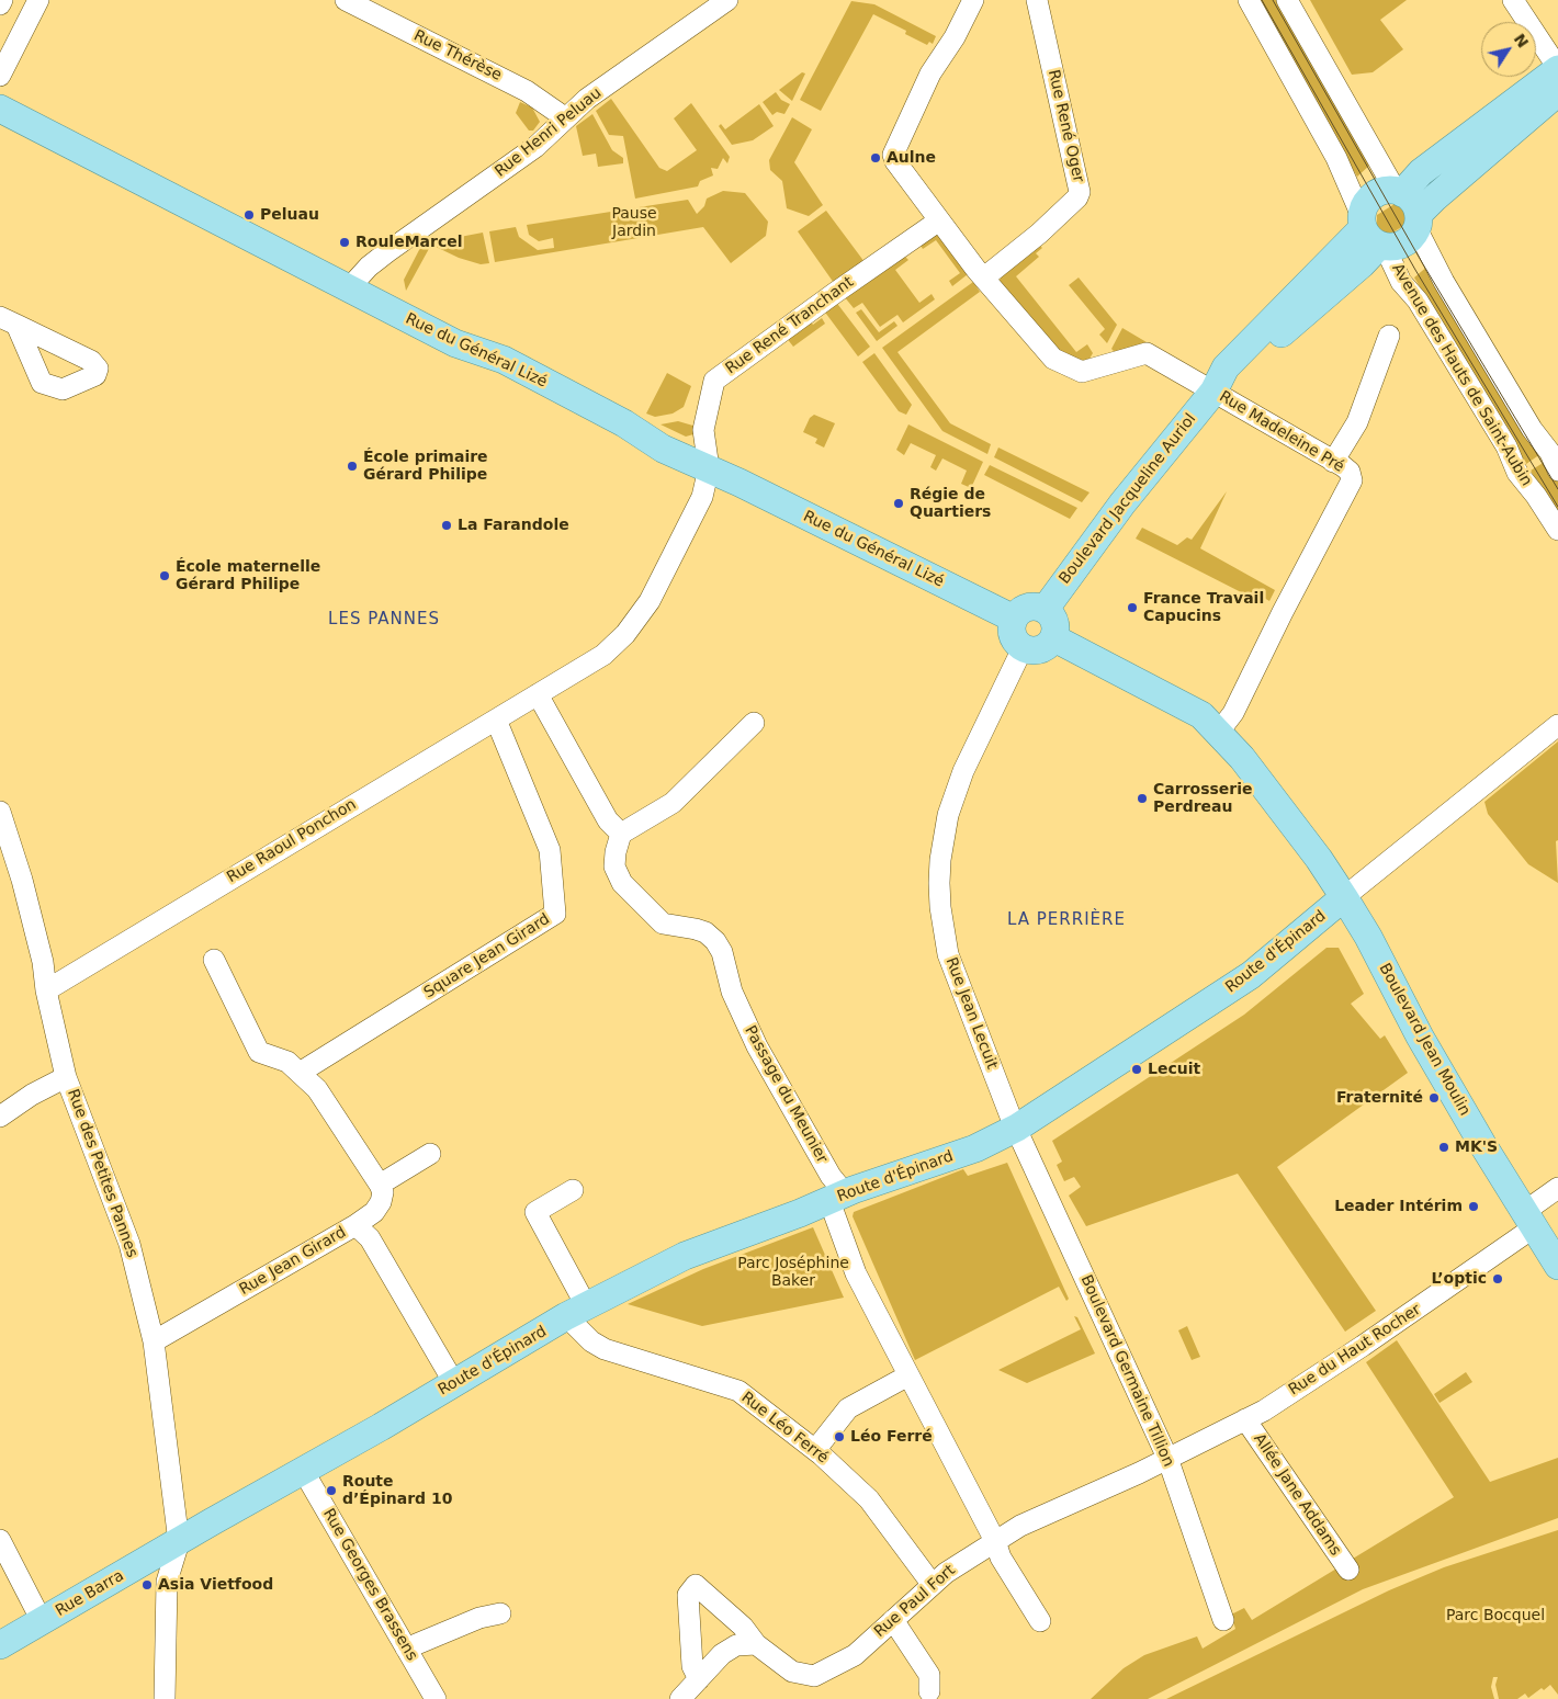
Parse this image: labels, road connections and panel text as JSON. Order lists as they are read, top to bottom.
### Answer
{
  "streets": {
    "main road": [
      "Rue du Général Lizé",
      "Boulevard Jacqueline Auriol",
      "Route d'Épinard",
      "Boulevard Jean Moulin",
      "Rue Barra"
    ],
    "street": [
      "Rue Thérèse",
      "Rue René Oger",
      "Rue Henri Peluau",
      "Rue René Tranchant",
      "Avenue des Hauts de Saint-Aubin",
      "Rue Madeleine Pré",
      "Rue Raoul Ponchon",
      "Square Jean Girard",
      "Rue Jean Lecuit",
      "Passage du Meunier",
      "Rue des Petites Pannes",
      "Rue Jean Girard",
      "Rue du Haut Rocher",
      "Boulevard Germaine Tillion",
      "Rue Léo Ferré",
      "Allée Jane Addams",
      "Rue Georges Brassens",
      "Rue Paul Fort"
    ]
  },
  "crossings": [
    ["Rue Thérèse", "Rue Henri Peluau"],
    ["Rue René Oger", "Rue Madeleine Pré"],
    ["Rue Henri Peluau", "Rue du Général Lizé"],
    ["Rue René Tranchant", "Rue du Général Lizé"],
    ["Rue René Tranchant", "Rue Raoul Ponchon"],
    ["Rue du Général Lizé", "Boulevard Jacqueline Auriol"],
    ["Rue du Général Lizé", "Rue Raoul Ponchon"],
    ["Rue du Général Lizé", "Rue Jean Lecuit"],
    ["Avenue des Hauts de Saint-Aubin", "Boulevard Jacqueline Auriol"],
    ["Rue Madeleine Pré", "Boulevard Jacqueline Auriol"],
    ["Boulevard Jacqueline Auriol", "Rue Jean Lecuit"],
    ["Rue Raoul Ponchon", "Square Jean Girard"],
    ["Rue Raoul Ponchon", "Rue des Petites Pannes"],
    ["Route d'Épinard", "Rue Jean Lecuit"],
    ["Route d'Épinard", "Boulevard Jean Moulin"],
    ["Route d'Épinard", "Passage du Meunier"],
    ["Route d'Épinard", "Rue des Petites Pannes"],
    ["Route d'Épinard", "Rue Jean Girard"],
    ["Route d'Épinard", "Boulevard Germaine Tillion"],
    ["Route d'Épinard", "Rue Léo Ferré"],
    ["Route d'Épinard", "Rue Georges Brassens"],
    ["Route d'Épinard", "Rue Barra"],
    ["Rue Jean Lecuit", "Boulevard Germaine Tillion"],
    ["Boulevard Jean Moulin", "Rue du Haut Rocher"],
    ["Passage du Meunier", "Rue Paul Fort"],
    ["Rue des Petites Pannes", "Rue Jean Girard"],
    ["Rue des Petites Pannes", "Rue Barra"],
    ["Rue du Haut Rocher", "Boulevard Germaine Tillion"],
    ["Rue du Haut Rocher", "Allée Jane Addams"],
    ["Rue du Haut Rocher", "Rue Paul Fort"],
    ["Boulevard Germaine Tillion", "Rue Paul Fort"],
    ["Rue Léo Ferré", "Rue Paul Fort"]
  ],
  "districts": ["LES PANNES", "LA PERRIÈRE"],
  "parks": ["Pause Jardin", "Parc Joséphine Baker", "Parc Bocquel"],
  "places": [
    "Aulne",
    "Peluau",
    "RouleMarcel",
    "École primaire Gérard Philipe",
    "Régie de Quartiers",
    "La Farandole",
    "École maternelle Gérard Philipe",
    "France Travail Capucins",
    "Carrosserie Perdreau",
    "Lecuit",
    "Fraternité",
    "MK'S",
    "Leader Intérim",
    "L’optic",
    "Léo Ferré",
    "Route d’Épinard 10",
    "Asia Vietfood"
  ],
  "north": "top right"
}
